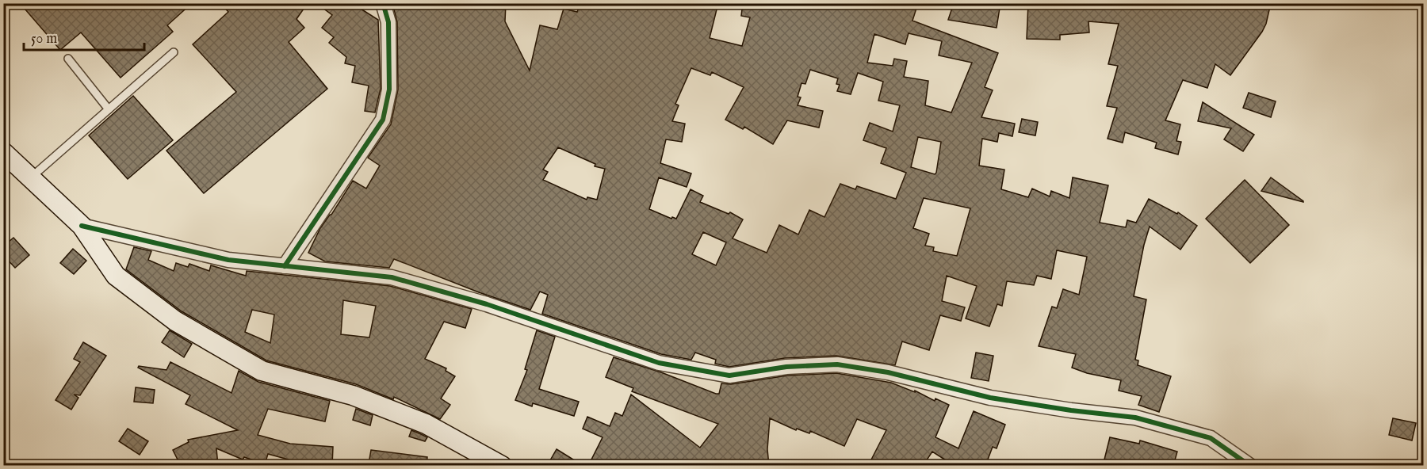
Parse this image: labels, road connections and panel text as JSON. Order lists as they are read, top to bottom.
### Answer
{
  "scale_bar": "50 m"
}
